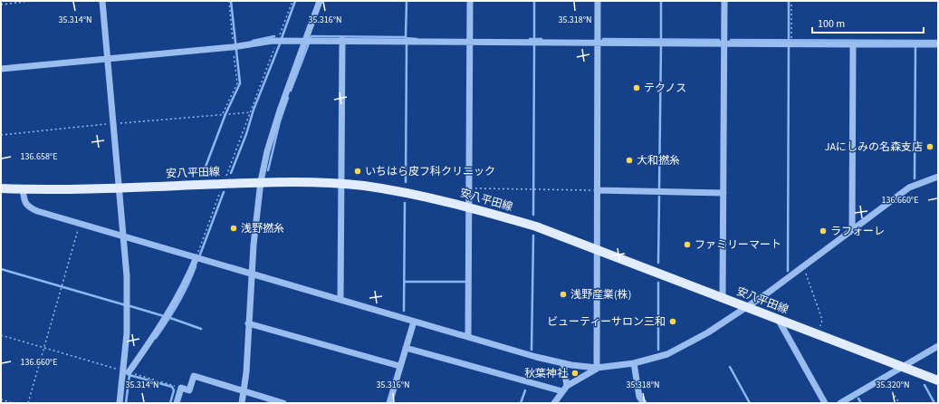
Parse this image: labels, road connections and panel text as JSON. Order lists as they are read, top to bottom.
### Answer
{
  "streets": {
    "main road": ["安八平田線"]
  },
  "places": [
    "テクノス",
    "JAにしみの名森支店",
    "大和撚糸",
    "いちはら皮フ科クリニック",
    "浅野撚糸",
    "ラフォーレ",
    "ファミリーマート",
    "浅野産業(株)",
    "ビューティーサロン三和",
    "秋葉神社"
  ],
  "scale_bar": "100 m",
  "coordinates": [
    "35.314°N",
    "35.316°N",
    "35.318°N",
    "136.658°E",
    "136.660°E",
    "35.320°N"
  ]
}
